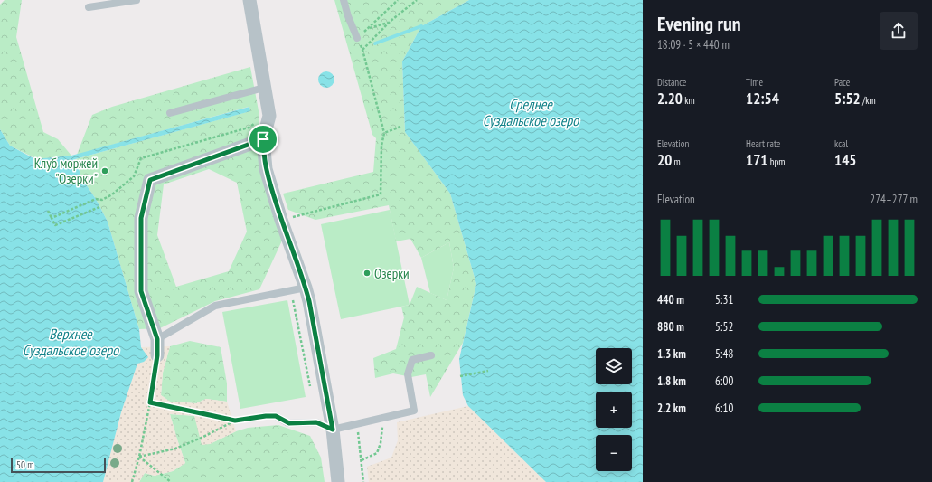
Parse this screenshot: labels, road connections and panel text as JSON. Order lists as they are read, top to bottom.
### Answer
{
  "water": ["Среднее Суздальское озеро", "Верхнее Суздальское озеро"],
  "places": ["Клуб моржей \"Озерки\"", "Озерки"],
  "scale_bar": "50 m",
  "page": {
    "heading": ["Evening run", "18:09 · 5 × 440 m"],
    "stats": [
      ["Distance", "2.20 km"],
      ["Time", "12:54"],
      ["Pace", "5:52 /km"],
      ["Elevation", "20 m"],
      ["Heart rate", "171 bpm"],
      ["kcal", "145"]
    ],
    "chart": ["Elevation", "274–277 m"],
    "list": [
      {
        "name": "440 m",
        "note": "5:31"
      },
      {
        "name": "880 m",
        "note": "5:52"
      },
      {
        "name": "1.3 km",
        "note": "5:48"
      },
      {
        "name": "1.8 km",
        "note": "6:00"
      },
      {
        "name": "2.2 km",
        "note": "6:10"
      }
    ],
    "map_buttons": ["+", "−"],
    "scale": "50 m"
  }
}
